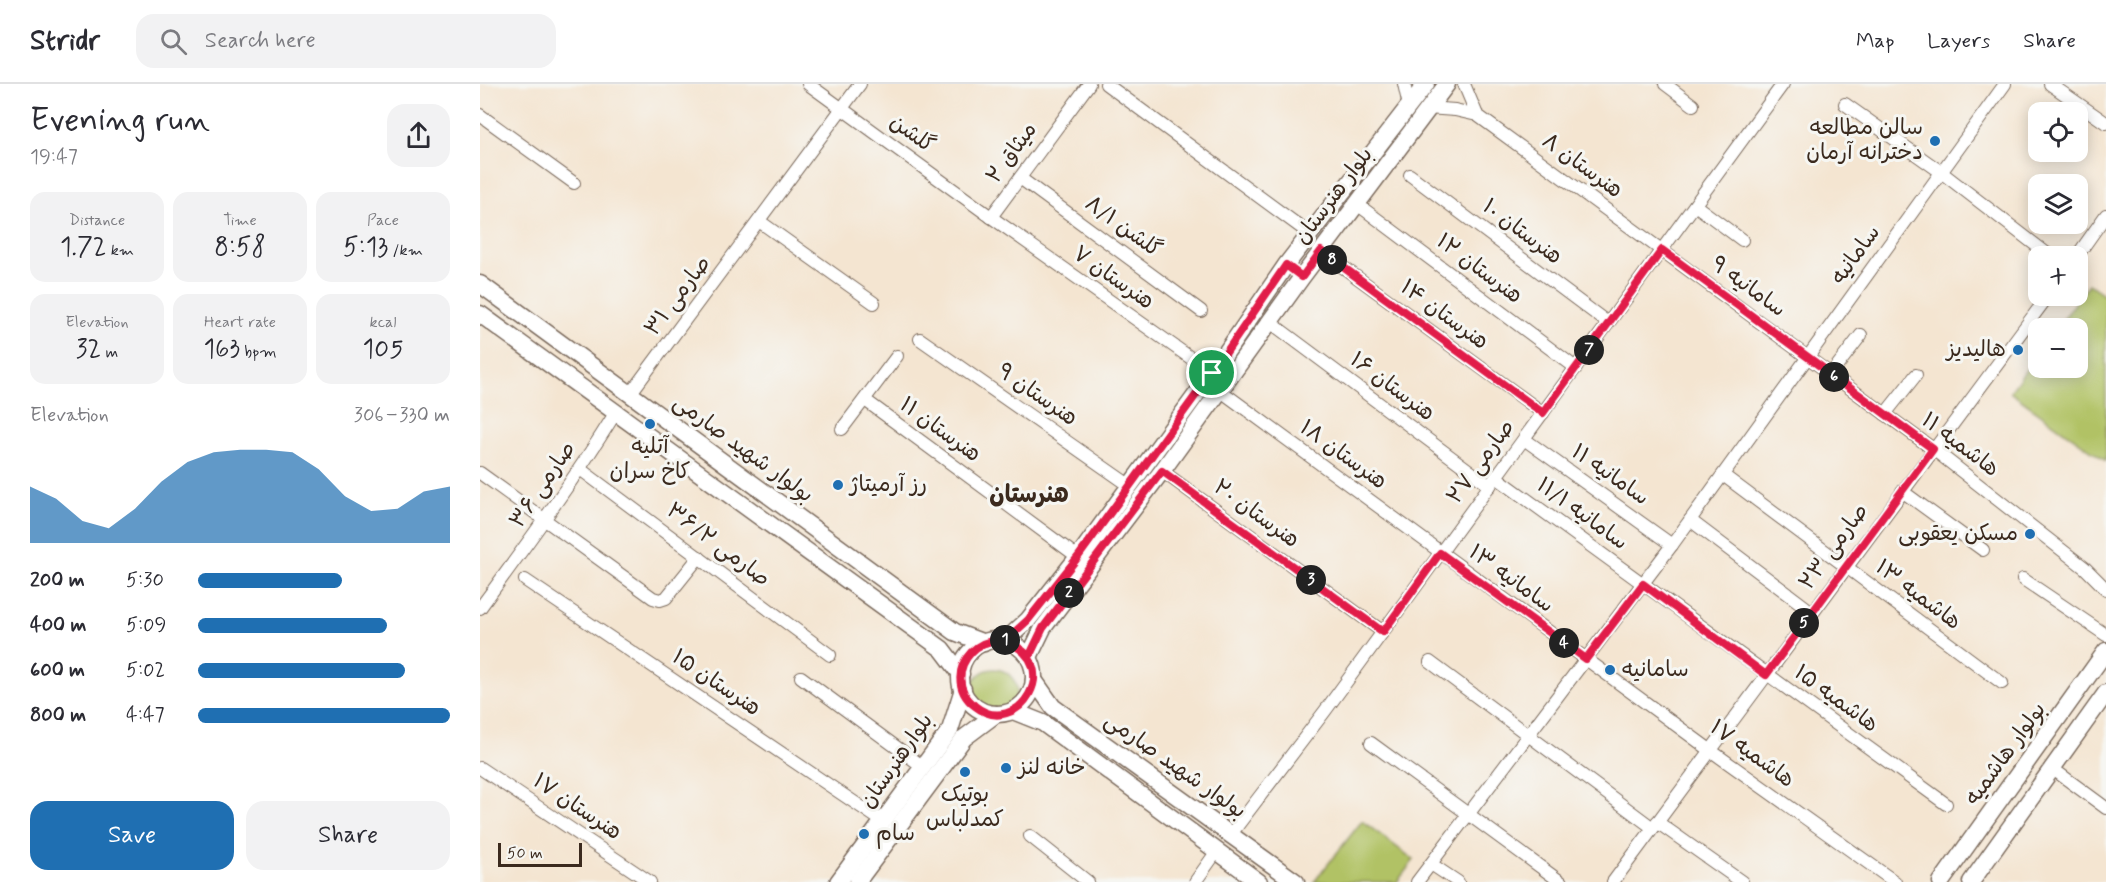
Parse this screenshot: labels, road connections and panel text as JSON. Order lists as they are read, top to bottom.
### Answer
{
  "streets": {
    "main road": [
      "بلوار هنرستان",
      "بولوار شهید صارمی",
      "بولوار هاشمیه",
      "بلوارهنرستان"
    ],
    "street": [
      "گلشن",
      "میثاق ۲",
      "هنرستان ۸",
      "گلشن ۸/۱",
      "هنرستان ۱۰",
      "سامانیه",
      "هنرستان ۱۲",
      "هنرستان ۷",
      "سامانیه ۹",
      "صارمی ۳۱",
      "هنرستان ۱۴",
      "هنرستان ۱۶",
      "هنرستان ۹",
      "هنرستان ۱۱",
      "هاشمیه ۱۱",
      "هنرستان ۱۸",
      "صارمی ۲۷",
      "سامانیه ۱۱",
      "صارمی ۳۶",
      "هنرستان ۲۰",
      "سامانیه ۱۱/۱",
      "صارمی ۳۶/۲",
      "صارمی ۲۳",
      "سامانیه ۱۳",
      "هاشمیه ۱۳",
      "هنرستان ۱۵",
      "هاشمیه ۱۵",
      "هاشمیه ۱۷",
      "هنرستان ۱۷"
    ]
  },
  "crossings": [
    ["گلشن", "میثاق ۲"],
    ["گلشن", "هنرستان ۷"],
    ["گلشن", "صارمی ۳۱"],
    ["میثاق ۲", "گلشن ۸/۱"],
    ["میثاق ۲", "هنرستان ۷"],
    ["هنرستان ۸", "بلوار هنرستان"],
    ["هنرستان ۸", "سامانیه ۹"],
    ["هنرستان ۸", "صارمی ۲۷"],
    ["بلوار هنرستان", "هنرستان ۱۲"],
    ["بلوار هنرستان", "هنرستان ۷"],
    ["بلوار هنرستان", "هنرستان ۱۴"],
    ["بلوار هنرستان", "هنرستان ۱۶"],
    ["بلوار هنرستان", "هنرستان ۹"],
    ["بلوار هنرستان", "هنرستان ۱۱"],
    ["بلوار هنرستان", "بولوار شهید صارمی"],
    ["بلوار هنرستان", "هنرستان ۱۸"],
    ["بلوار هنرستان", "هنرستان ۲۰"],
    ["بلوار هنرستان", "بلوارهنرستان"],
    ["هنرستان ۱۰", "صارمی ۲۷"],
    ["سامانیه", "سامانیه ۹"],
    ["سامانیه", "هاشمیه ۱۱"],
    ["سامانیه", "سامانیه ۱۱"],
    ["سامانیه", "سامانیه ۱۱/۱"],
    ["سامانیه", "سامانیه ۱۳"],
    ["سامانیه", "هاشمیه ۱۳"],
    ["سامانیه", "هاشمیه ۱۵"],
    ["سامانیه", "هاشمیه ۱۷"],
    ["هنرستان ۱۲", "صارمی ۲۷"],
    ["سامانیه ۹", "هاشمیه ۱۱"],
    ["سامانیه ۹", "صارمی ۲۷"],
    ["صارمی ۳۱", "بولوار شهید صارمی"],
    ["هنرستان ۱۴", "صارمی ۲۷"],
    ["هنرستان ۱۶", "صارمی ۲۷"],
    ["هنرستان ۱۶", "سامانیه ۱۱/۱"],
    ["هاشمیه ۱۱", "صارمی ۲۳"],
    ["بولوار شهید صارمی", "صارمی ۲۷"],
    ["بولوار شهید صارمی", "صارمی ۳۶"],
    ["بولوار شهید صارمی", "بلوارهنرستان"],
    ["هنرستان ۱۸", "صارمی ۲۷"],
    ["هنرستان ۱۸", "سامانیه ۱۳"],
    ["صارمی ۲۷", "سامانیه ۱۱"],
    ["صارمی ۲۷", "هنرستان ۲۰"],
    ["صارمی ۲۷", "سامانیه ۱۱/۱"],
    ["صارمی ۲۷", "سامانیه ۱۳"],
    ["صارمی ۳۶", "صارمی ۳۶/۲"],
    ["سامانیه ۱۱/۱", "هاشمیه ۱۵"],
    ["صارمی ۲۳", "هاشمیه ۱۳"],
    ["صارمی ۲۳", "هاشمیه ۱۵"],
    ["صارمی ۲۳", "هاشمیه ۱۷"],
    ["سامانیه ۱۳", "هاشمیه ۱۷"],
    ["هنرستان ۱۵", "بلوارهنرستان"]
  ],
  "districts": ["هنرستان"],
  "places": [
    "سالن مطالعه دخترانه آرمان",
    "هالیدیز",
    "آتلیه کاخ سران",
    "رز آرمیتاژ",
    "مسکن یعقوبی",
    "سامانیه",
    "خانه لنز",
    "بوتیک کمدلباس",
    "سام"
  ],
  "scale_bar": "50 m",
  "page": {
    "header": "Stridr",
    "search": "Search here",
    "nav": ["Map", "Layers", "Share"],
    "heading": ["Evening run", "19:47"],
    "map_buttons": ["+", "−"],
    "stats": [
      ["Distance", "1.72 km"],
      ["Time", "8:58"],
      ["Pace", "5:13 /km"],
      ["Elevation", "32 m"],
      ["Heart rate", "163 bpm"],
      ["kcal", "105"]
    ],
    "pins": [
      "8",
      "7",
      "6",
      "3",
      "2",
      "5",
      "1",
      "4"
    ],
    "chart": ["Elevation", "306–330 m"],
    "list": [
      {
        "name": "200 m",
        "note": "5:30"
      },
      {
        "name": "400 m",
        "note": "5:09"
      },
      {
        "name": "600 m",
        "note": "5:02"
      },
      {
        "name": "800 m",
        "note": "4:47"
      }
    ],
    "buttons": ["Save", "Share"],
    "scale": "50 m"
  }
}
